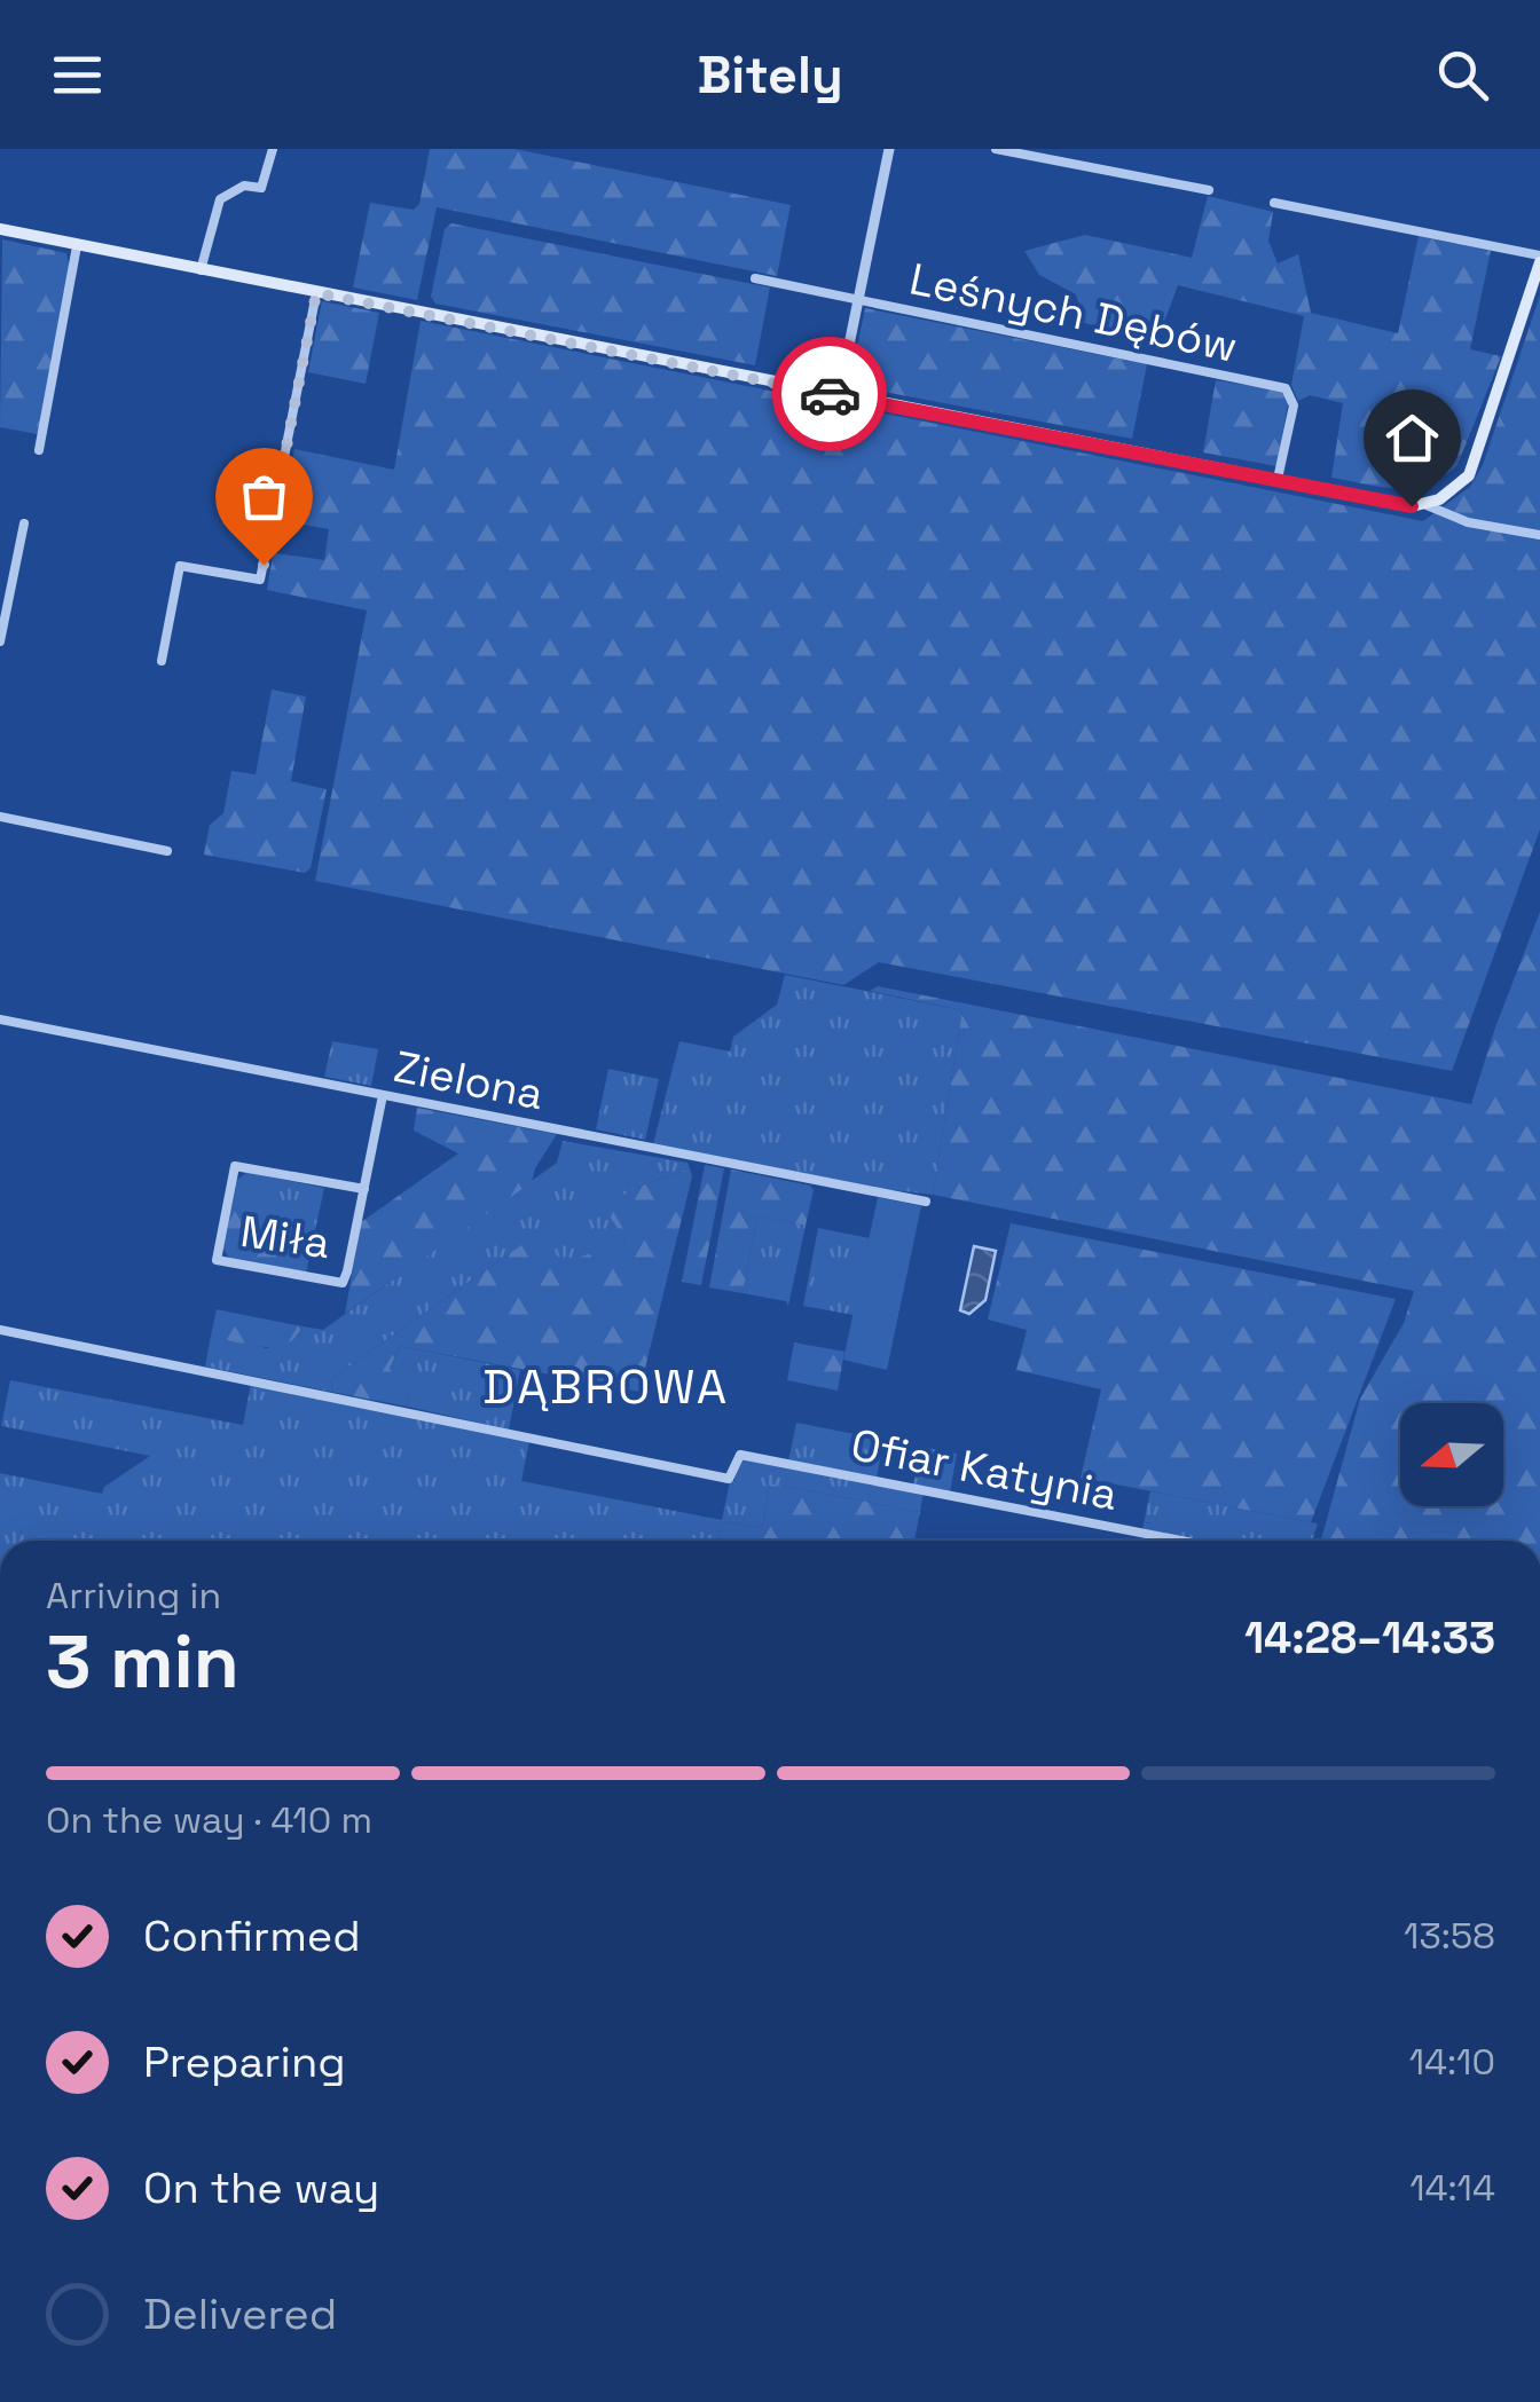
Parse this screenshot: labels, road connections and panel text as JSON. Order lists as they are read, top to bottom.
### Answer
{
  "streets": {
    "street": [
      "Leśnych Dębów",
      "Zielona",
      "Miła",
      "Ofiar Katynia"
    ]
  },
  "crossings": [
    ["Zielona", "Miła"]
  ],
  "districts": ["DĄBROWA"],
  "north": "left",
  "page": {
    "header": "Bitely",
    "heading": ["3 min", "Arriving in", "14:28–14:33"],
    "bar": "On the way · 410 m",
    "list": [
      ["Confirmed", "13:58"],
      ["Preparing", "14:10"],
      ["On the way", "14:14"],
      "Delivered"
    ]
  }
}
